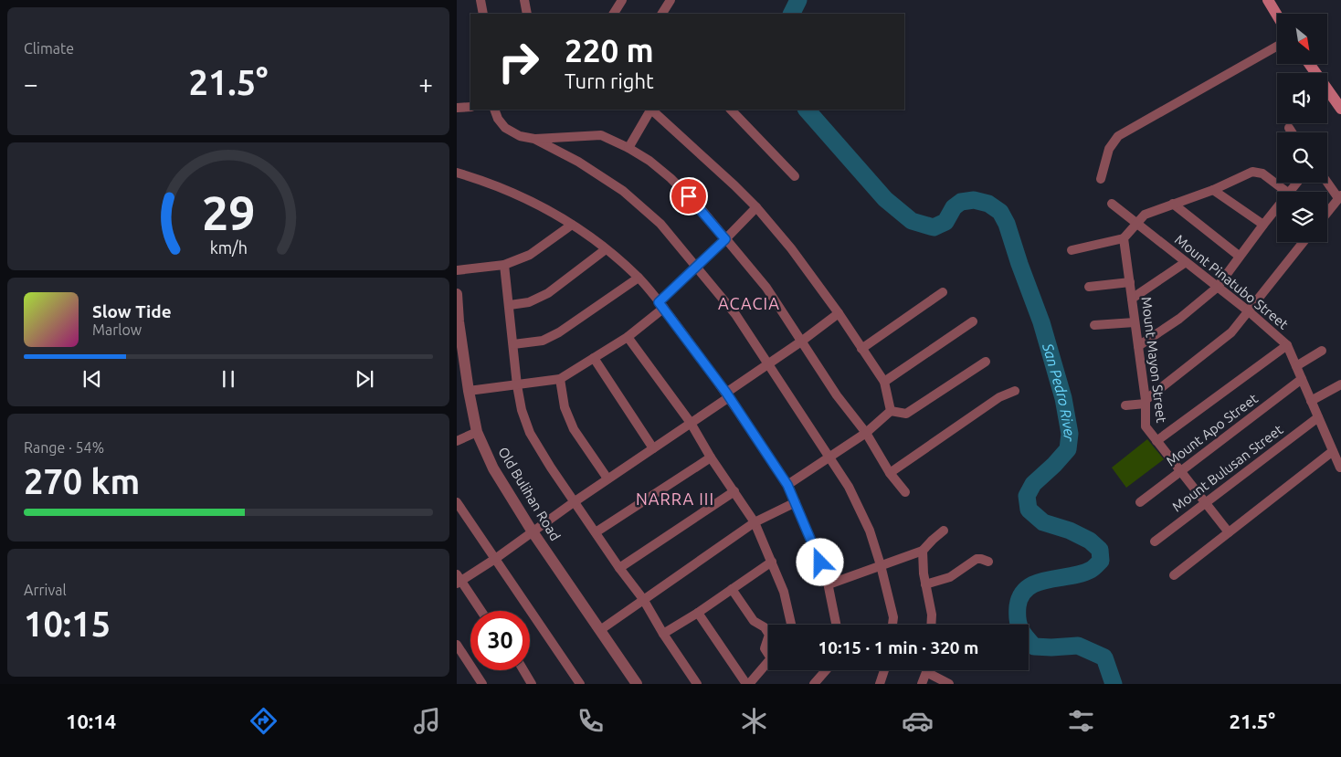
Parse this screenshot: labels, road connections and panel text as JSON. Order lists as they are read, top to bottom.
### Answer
{
  "streets": {
    "street": [
      "Mount Pinatubo Street",
      "Mount Mayon Street",
      "Mount Apo Street",
      "Mount Bulusan Street",
      "Old Bulihan Road"
    ]
  },
  "crossings": [
    ["Mount Pinatubo Street", "Mount Apo Street"],
    ["Mount Pinatubo Street", "Mount Bulusan Street"],
    ["Mount Mayon Street", "Mount Apo Street"],
    ["Mount Mayon Street", "Mount Bulusan Street"]
  ],
  "districts": ["ACACIA", "NARRA III"],
  "water": ["San Pedro River"],
  "north": "bottom right",
  "page": {
    "tile": [
      "Climate",
      ["Range · 54%", "270 km"],
      ["Arrival", "10:15"]
    ],
    "turn": ["220 m", "Turn right"],
    "heat": ["−", "21.5°", "+"],
    "song": ["Slow Tide", "Marlow"],
    "limit": "30",
    "trip": "10:15 · 1 min · 320 m",
    "tabs": ["10:14", "21.5°"],
    "gauge": ["29", "km/h"]
  }
}
